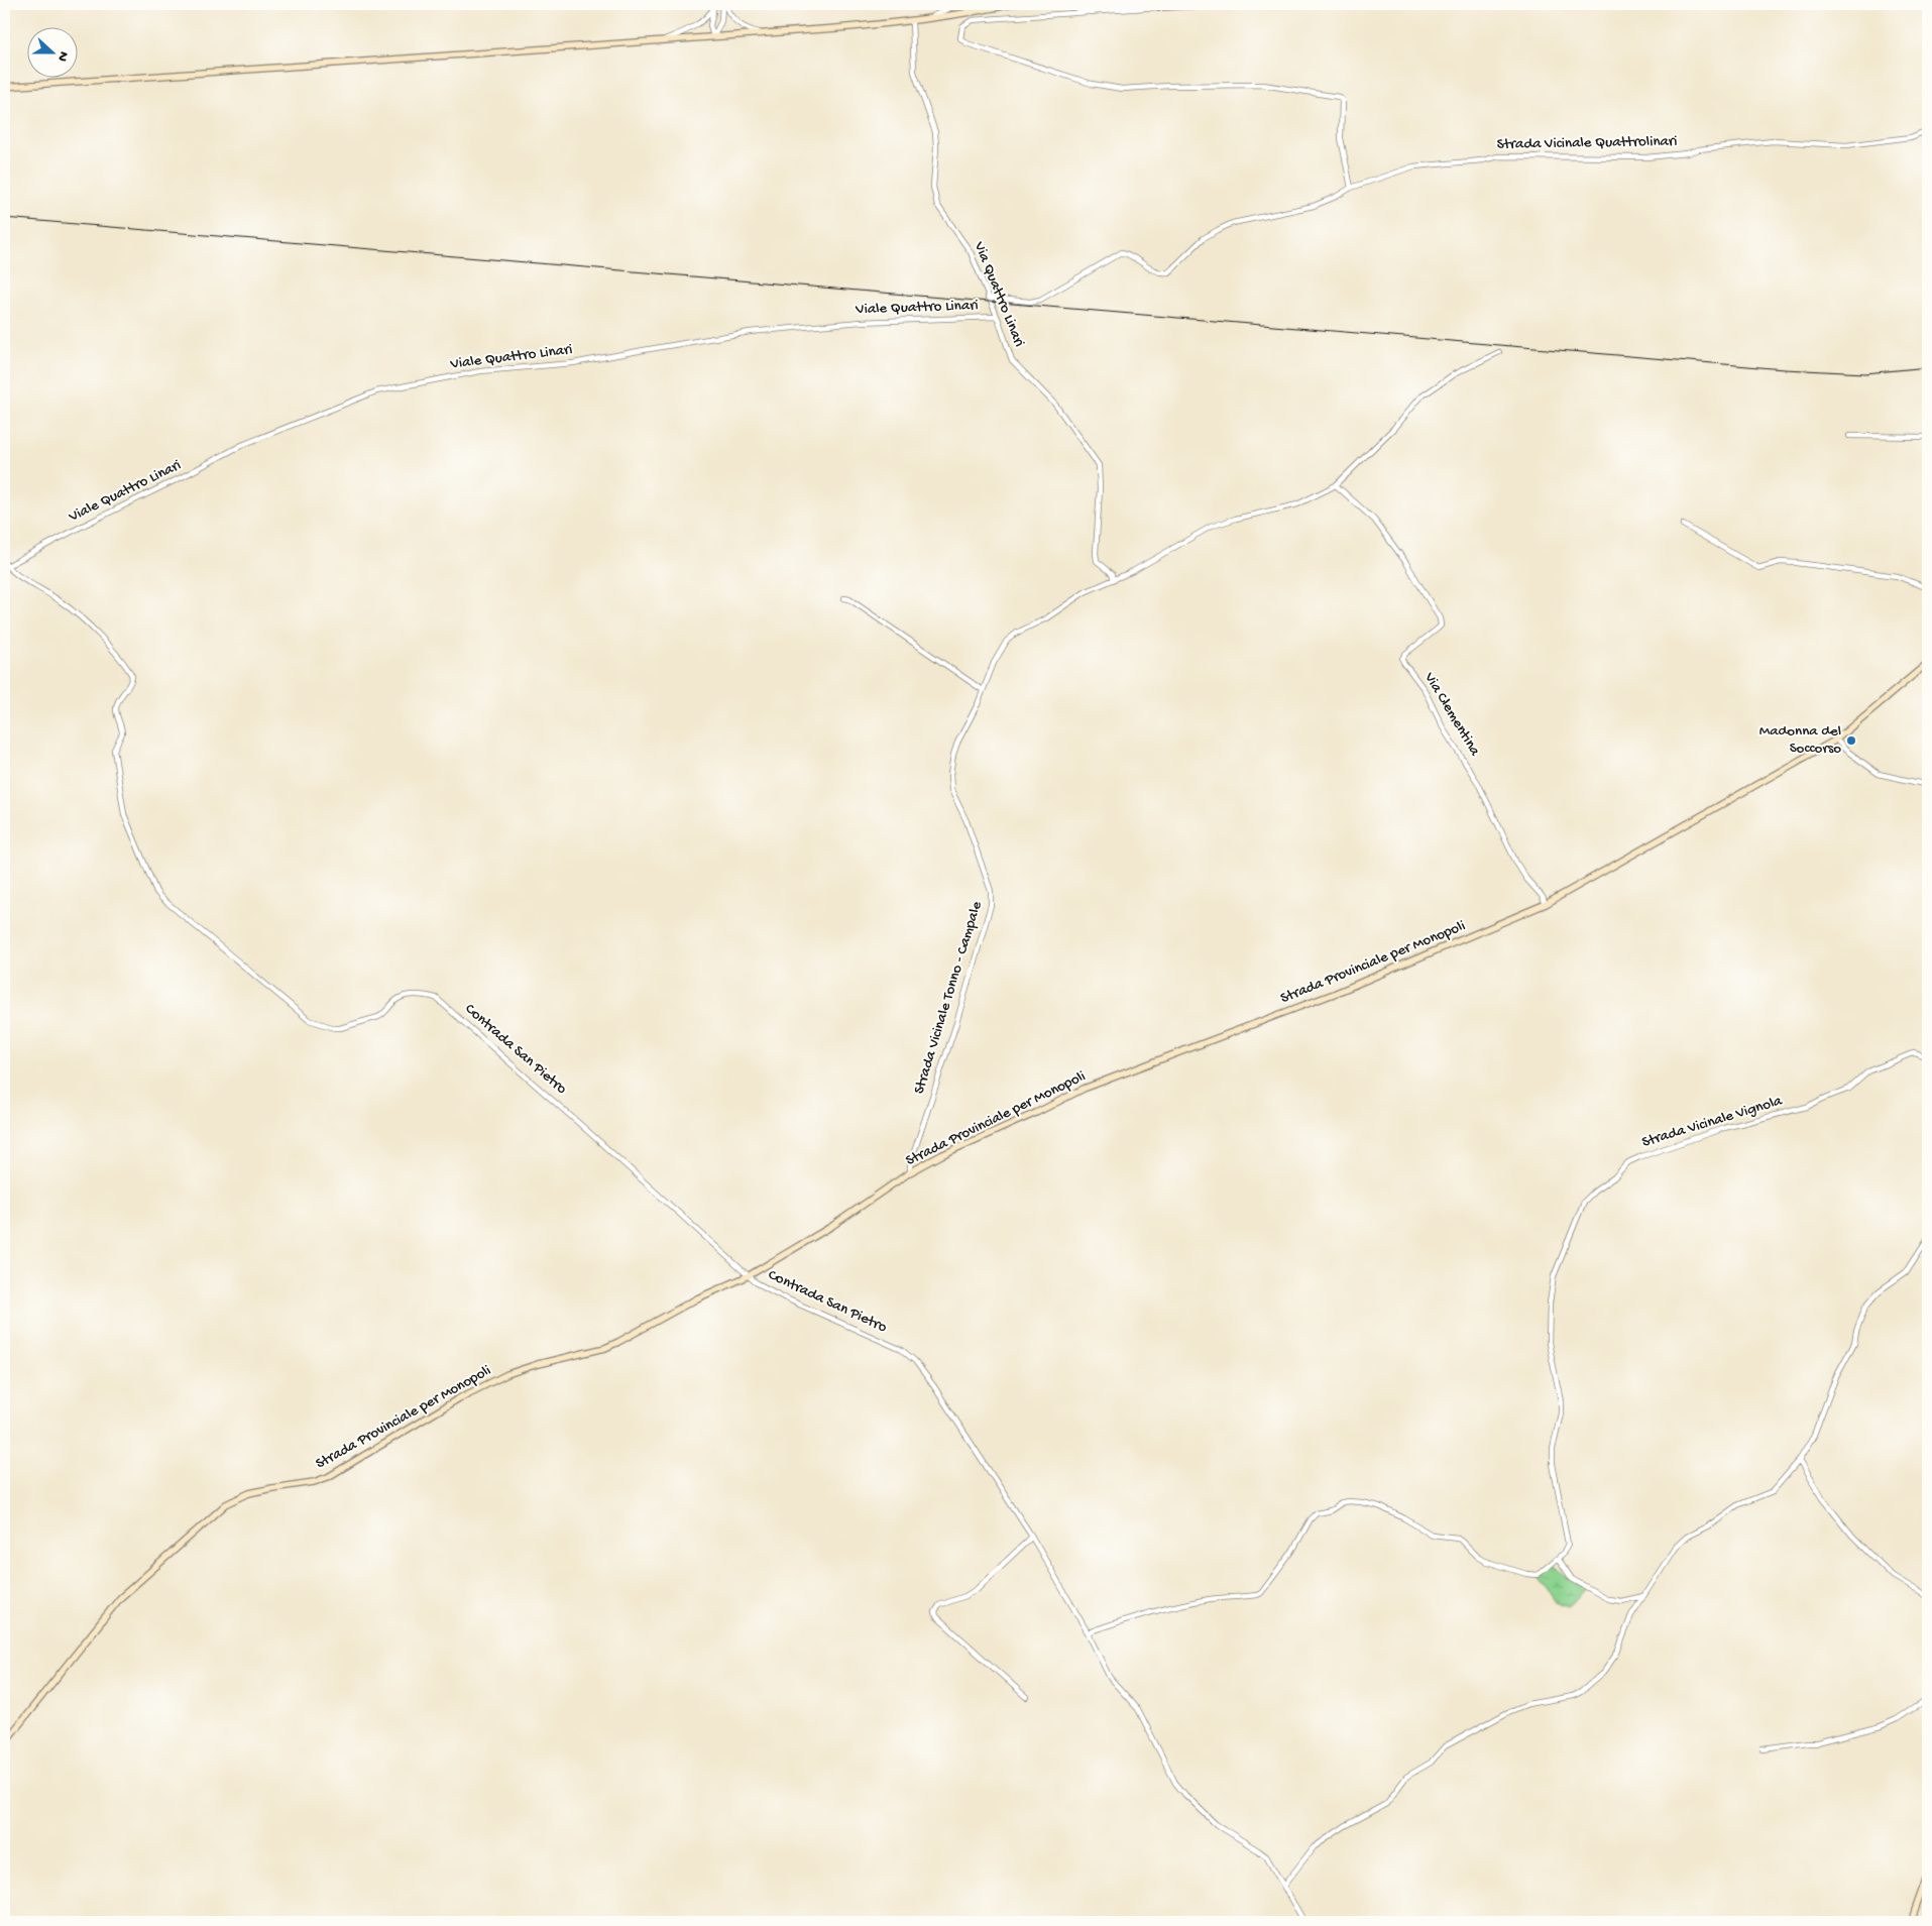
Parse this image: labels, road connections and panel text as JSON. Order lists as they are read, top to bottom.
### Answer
{
  "streets": {
    "street": [
      "Strada Vicinale Quattrolinari",
      "Via Quattro Linari",
      "Viale Quattro Linari",
      "Via Clementina",
      "Strada Provinciale per Monopoli",
      "Strada Vicinale Tonno - Campale",
      "Contrada San Pietro",
      "Strada Vicinale Vignola"
    ]
  },
  "crossings": [
    ["Strada Vicinale Quattrolinari", "Via Quattro Linari"],
    ["Via Quattro Linari", "Viale Quattro Linari"],
    ["Via Quattro Linari", "Strada Vicinale Tonno - Campale"],
    ["Viale Quattro Linari", "Contrada San Pietro"],
    ["Via Clementina", "Strada Provinciale per Monopoli"],
    ["Via Clementina", "Strada Vicinale Tonno - Campale"],
    ["Strada Provinciale per Monopoli", "Strada Vicinale Tonno - Campale"],
    ["Strada Provinciale per Monopoli", "Contrada San Pietro"]
  ],
  "places": ["Madonna del Soccorso"],
  "north": "right"
}
